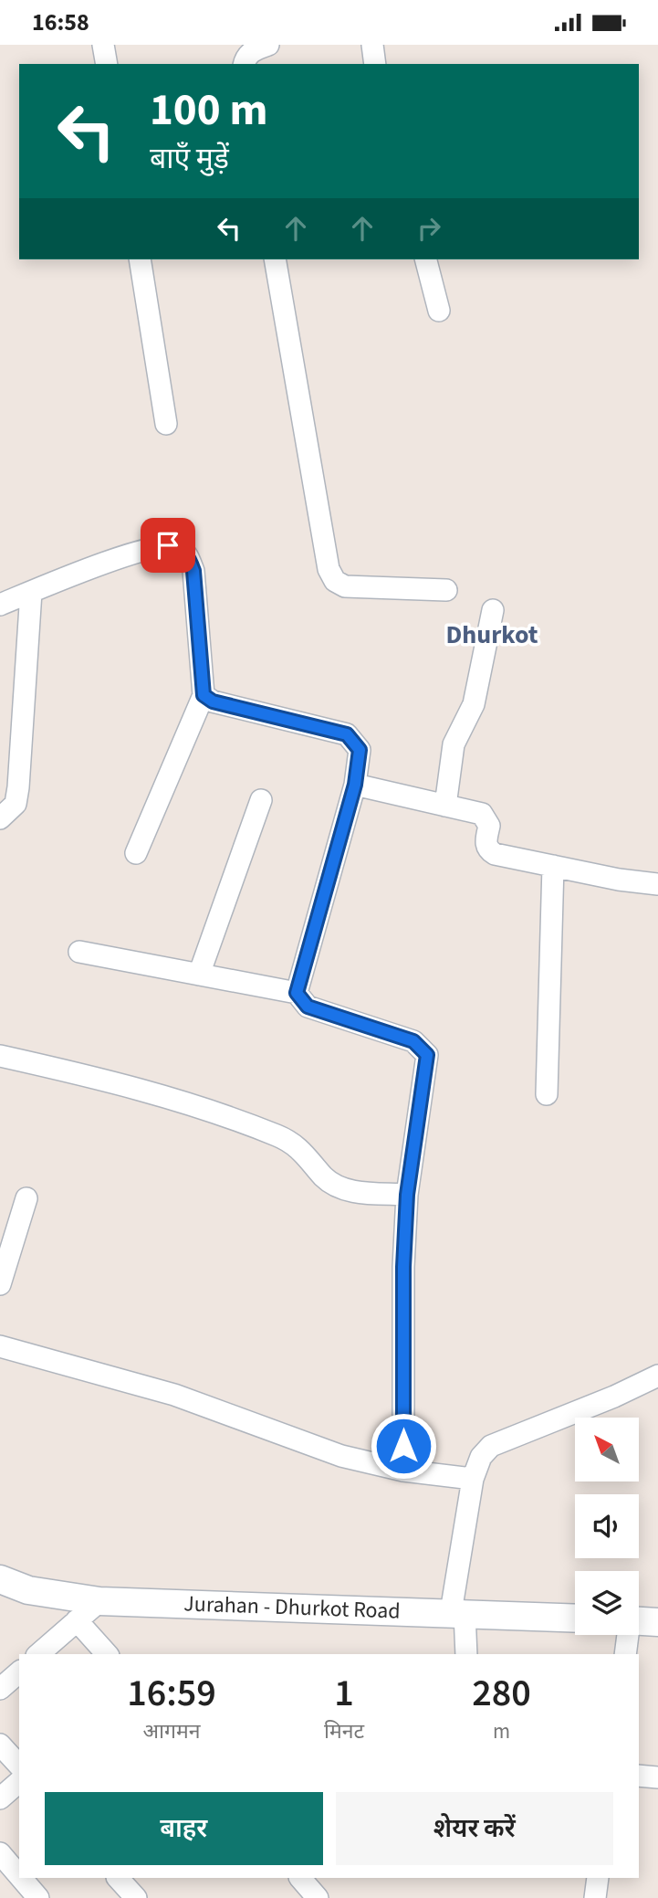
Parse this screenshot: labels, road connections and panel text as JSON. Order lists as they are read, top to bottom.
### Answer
{
  "streets": {
    "street": ["Jurahan - Dhurkot Road"]
  },
  "districts": ["Dhurkot"],
  "north": "top left",
  "page": {
    "status": "16:58",
    "turn": ["100 m", "बाएँ मुड़ें"],
    "eta": [
      "16:59",
      "आगमन",
      "1",
      "मिनट",
      "280",
      "m"
    ],
    "buttons": ["बाहर", "शेयर करें"]
  }
}
